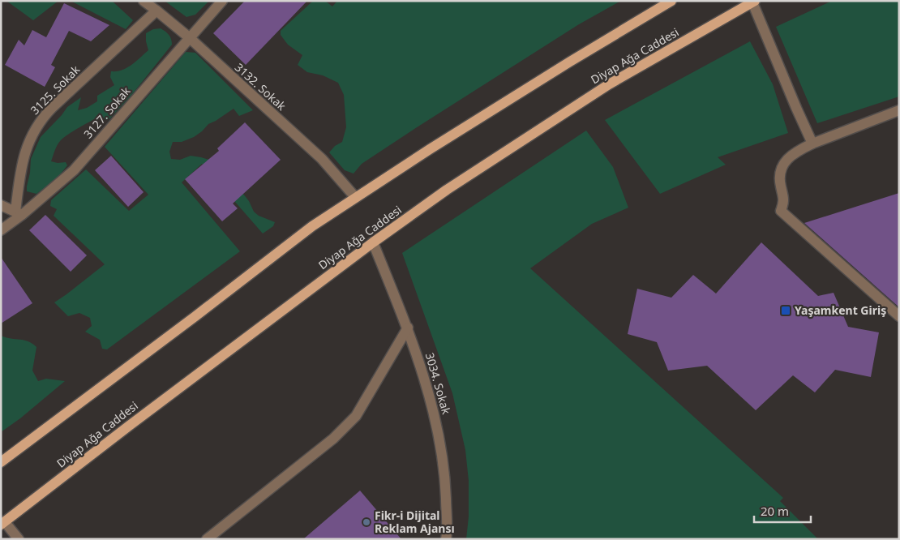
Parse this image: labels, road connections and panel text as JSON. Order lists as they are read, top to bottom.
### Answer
{
  "streets": {
    "main road": ["Diyap Ağa Caddesi"],
    "street": [
      "3132. Sokak",
      "3125. Sokak",
      "3127. Sokak",
      "3034. Sokak"
    ]
  },
  "crossings": [
    ["Diyap Ağa Caddesi", "3034. Sokak"],
    ["3132. Sokak", "3125. Sokak"],
    ["3132. Sokak", "3127. Sokak"],
    ["3125. Sokak", "3127. Sokak"]
  ],
  "places": {
    "transit": ["Yaşamkent Giriş"],
    "other": ["Fikr-i Dijital Reklam Ajansı"]
  },
  "scale_bar": "20 m"
}
